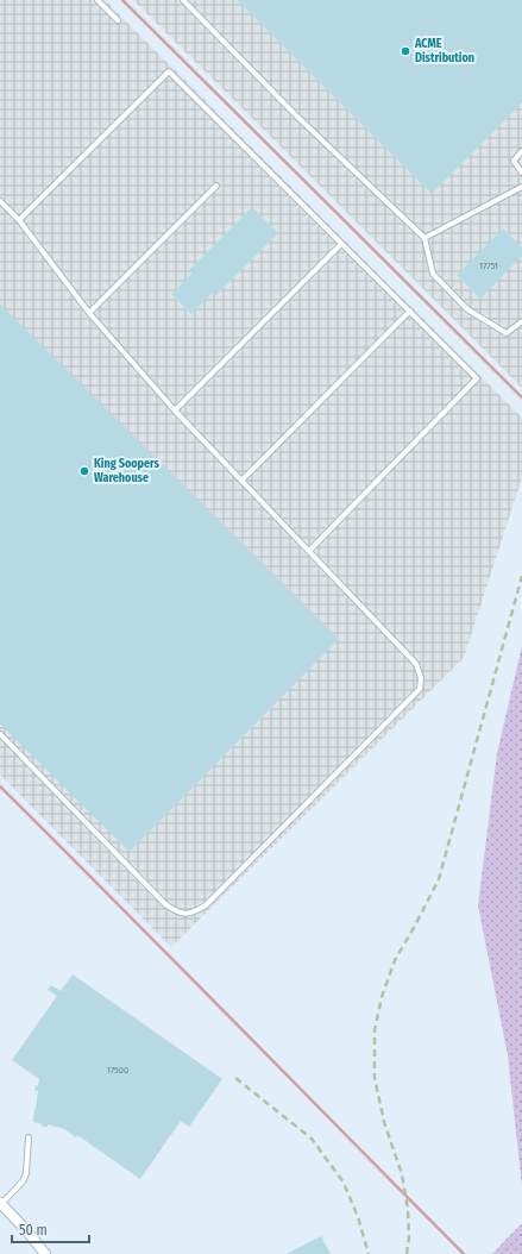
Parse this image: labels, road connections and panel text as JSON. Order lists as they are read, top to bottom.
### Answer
{
  "places": ["ACME Distribution", "King Soopers Warehouse"],
  "house_numbers": ["17751", "17500"],
  "scale_bar": "50 m"
}
